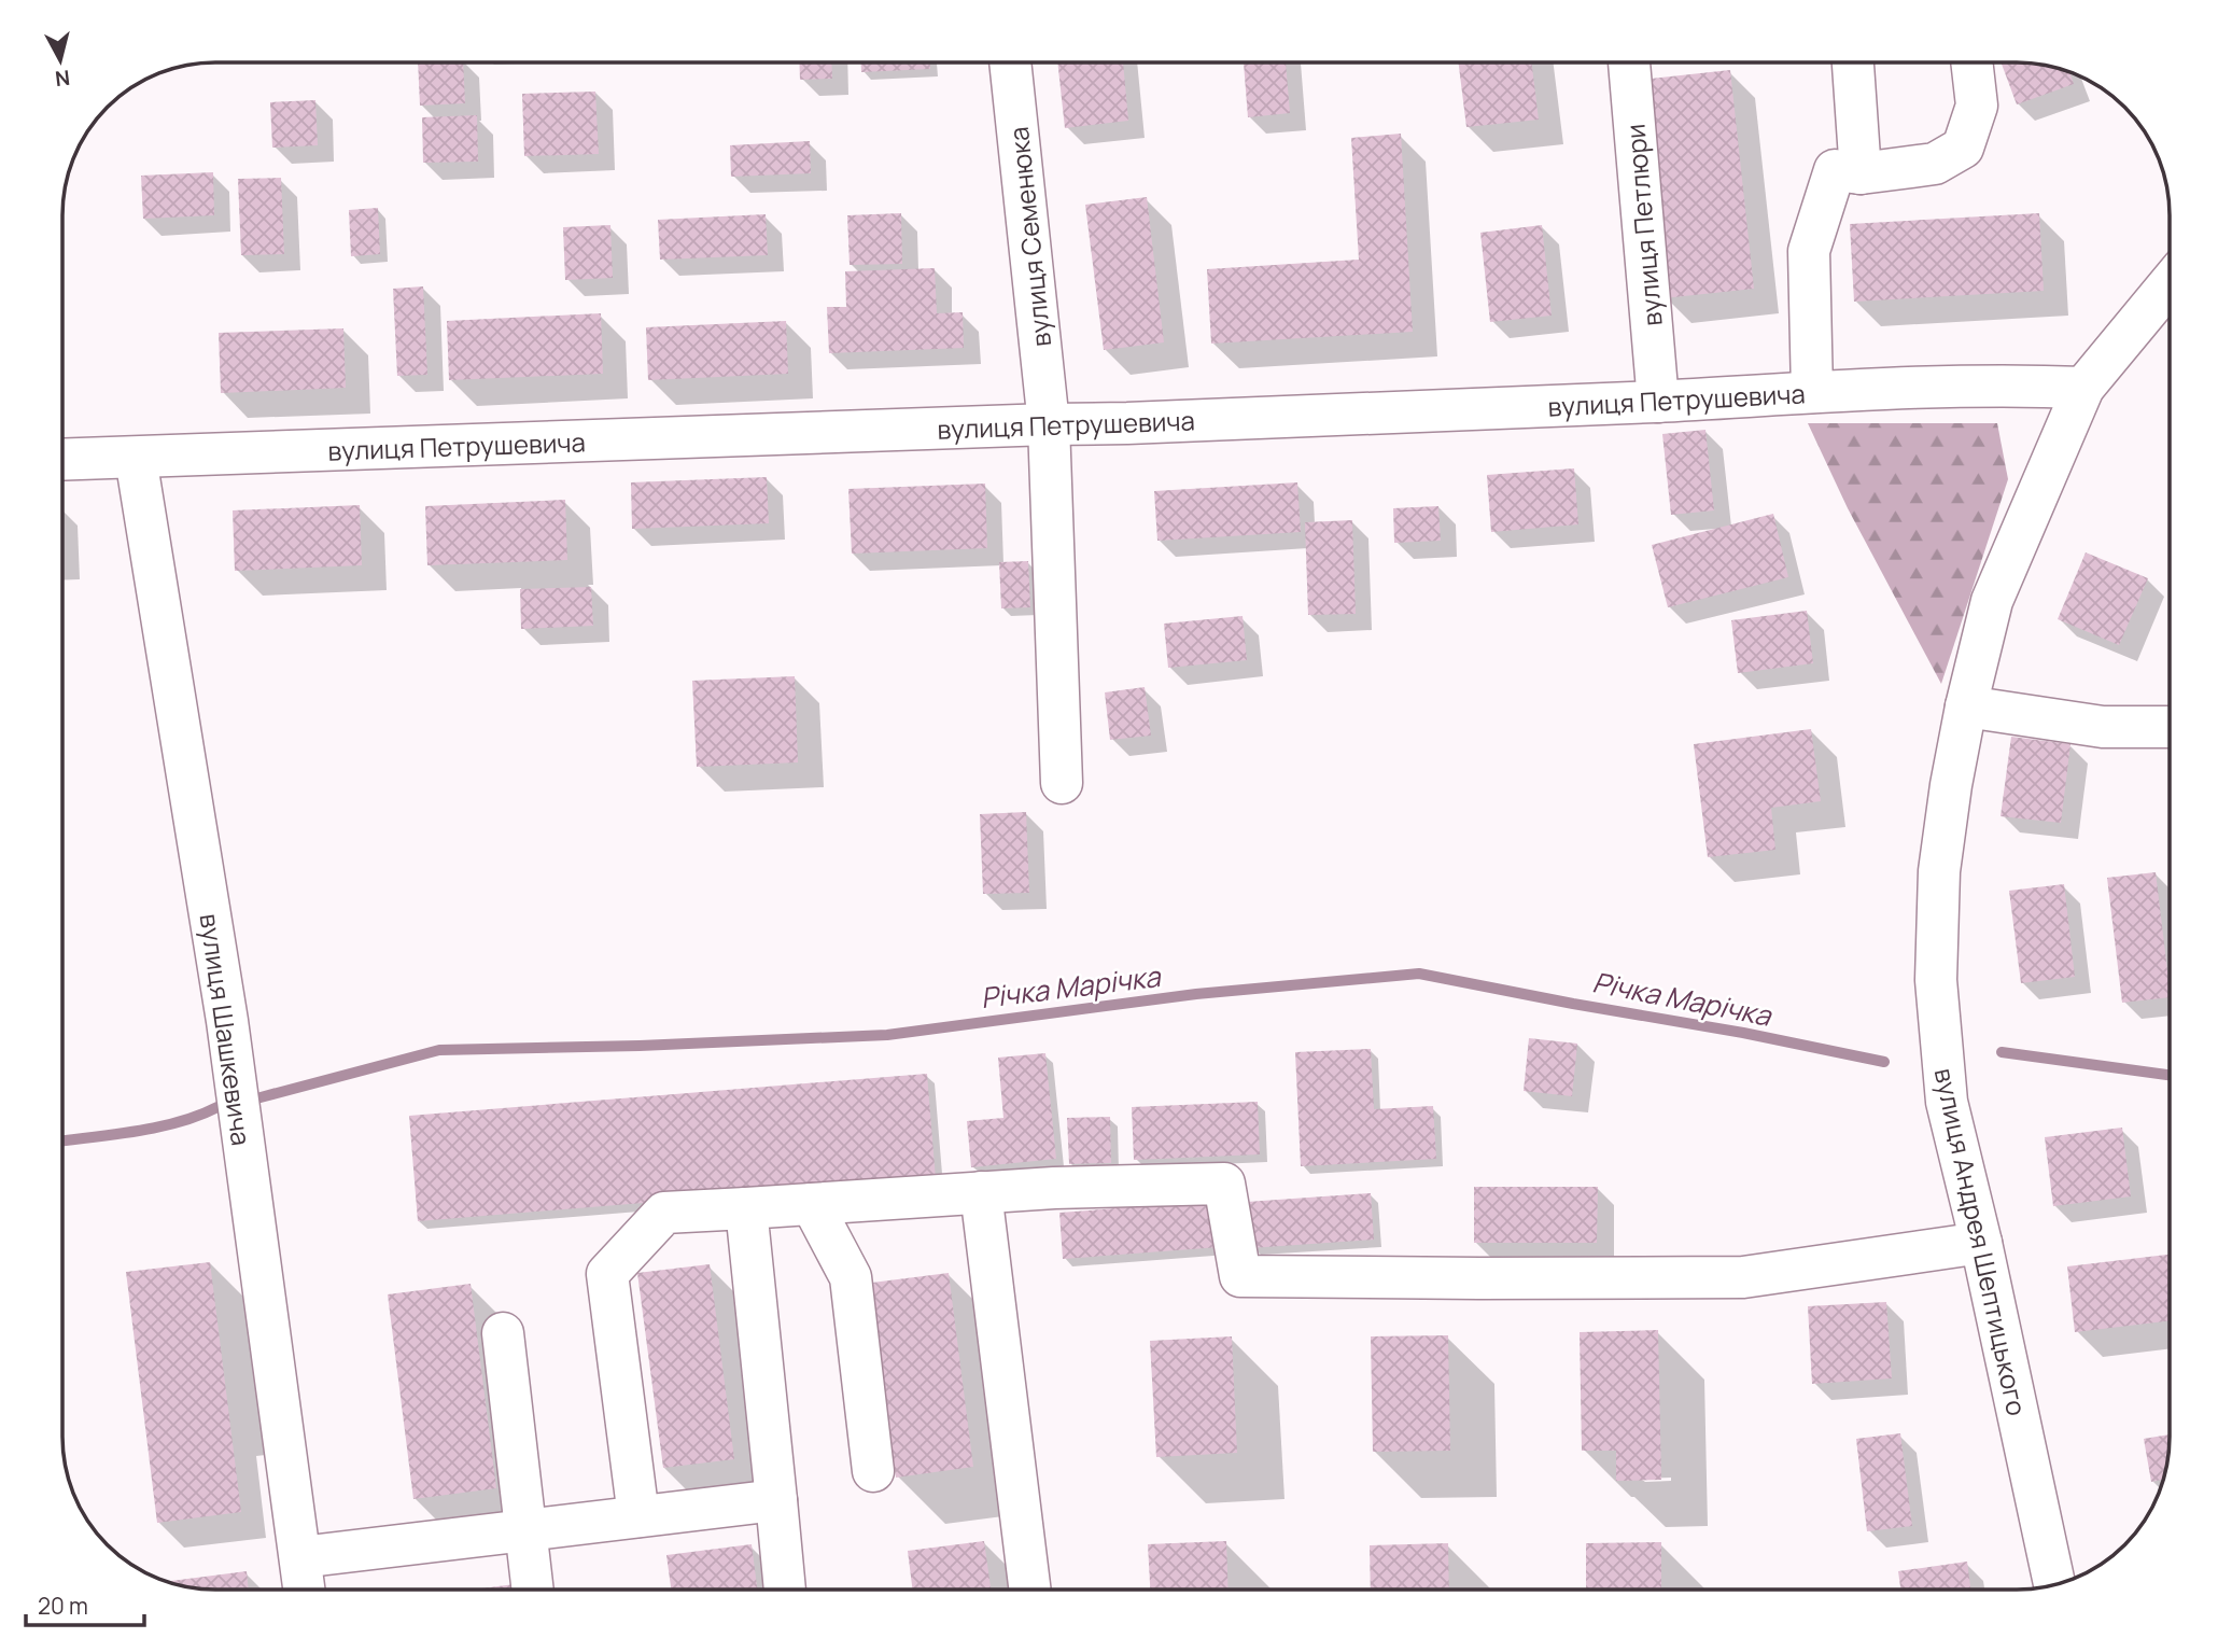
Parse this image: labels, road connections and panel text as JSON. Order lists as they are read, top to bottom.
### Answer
{
  "streets": {
    "street": [
      "вулиця Петлюри",
      "вулиця Семенюка",
      "вулиця Петрушевича",
      "вулиця Шашкевича",
      "вулиця Андрея Шептицького"
    ]
  },
  "crossings": [
    ["вулиця Петлюри", "вулиця Петрушевича"],
    ["вулиця Семенюка", "вулиця Петрушевича"],
    ["вулиця Петрушевича", "вулиця Шашкевича"],
    ["вулиця Петрушевича", "вулиця Андрея Шептицького"]
  ],
  "water": ["Річка Марічка"],
  "scale_bar": "20 m",
  "north": "bottom"
}
